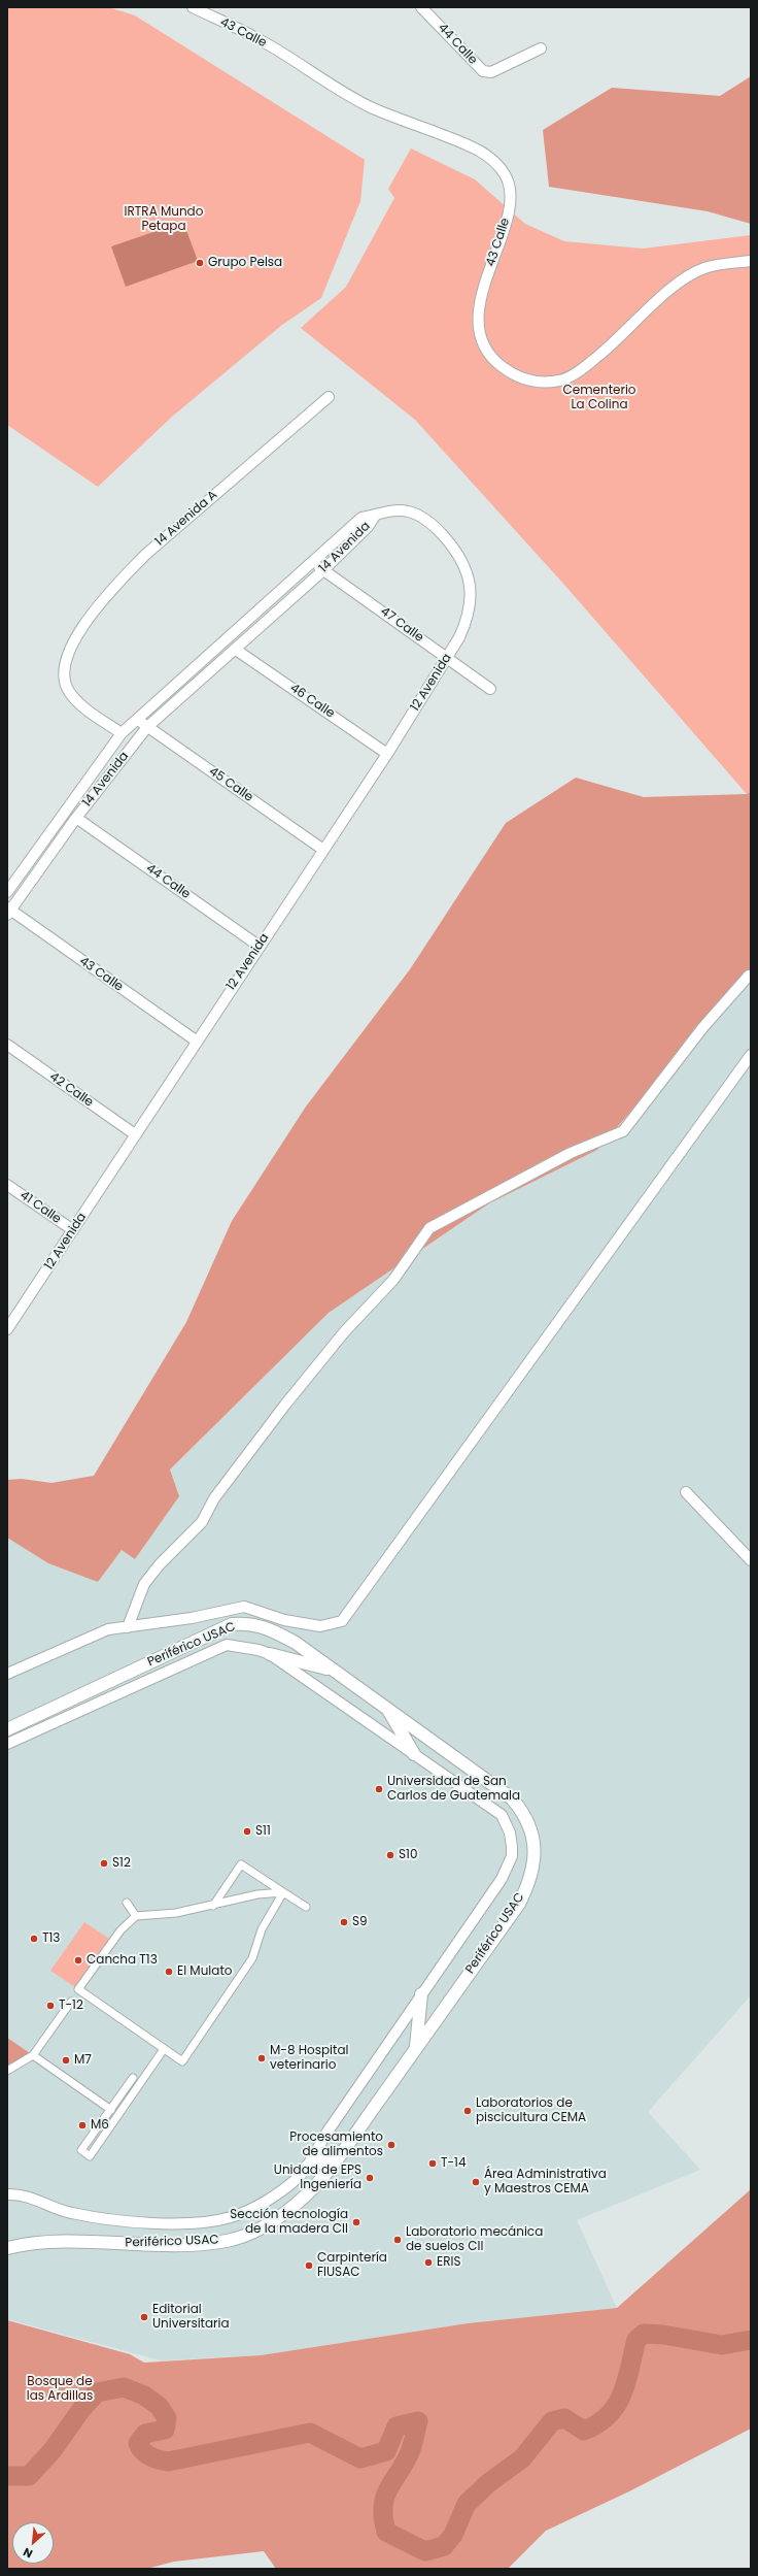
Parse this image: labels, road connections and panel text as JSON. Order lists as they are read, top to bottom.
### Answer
{
  "streets": {
    "street": [
      "43 Calle",
      "44 Calle",
      "14 Avenida A",
      "14 Avenida",
      "47 Calle",
      "12 Avenida",
      "46 Calle",
      "45 Calle",
      "42 Calle",
      "41 Calle",
      "Periférico USAC"
    ]
  },
  "crossings": [
    ["43 Calle", "14 Avenida"],
    ["43 Calle", "12 Avenida"],
    ["44 Calle", "14 Avenida"],
    ["44 Calle", "12 Avenida"],
    ["14 Avenida A", "14 Avenida"],
    ["14 Avenida", "47 Calle"],
    ["14 Avenida", "12 Avenida"],
    ["14 Avenida", "46 Calle"],
    ["14 Avenida", "45 Calle"],
    ["47 Calle", "12 Avenida"],
    ["12 Avenida", "46 Calle"],
    ["12 Avenida", "45 Calle"],
    ["12 Avenida", "42 Calle"],
    ["12 Avenida", "41 Calle"]
  ],
  "parks": ["IRTRA Mundo Petapa", "Cementerio La Colina", "Bosque de las Ardillas"],
  "places": [
    "Grupo Pelsa",
    "Universidad de San Carlos de Guatemala",
    "S11",
    "S10",
    "S12",
    "S9",
    "T13",
    "Cancha T13",
    "El Mulato",
    "T-12",
    "M-8 Hospital veterinario",
    "M7",
    "Laboratorios de piscicultura CEMA",
    "M6",
    "Procesamiento de alimentos",
    "T-14",
    "Unidad de EPS Ingeniería",
    "Área Administrativa y Maestros CEMA",
    "Sección tecnología de la madera CII",
    "Laboratorio mecánica de suelos CII",
    "ERIS",
    "Carpintería FIUSAC",
    "Editorial Universitaria"
  ],
  "north": "bottom left"
}
